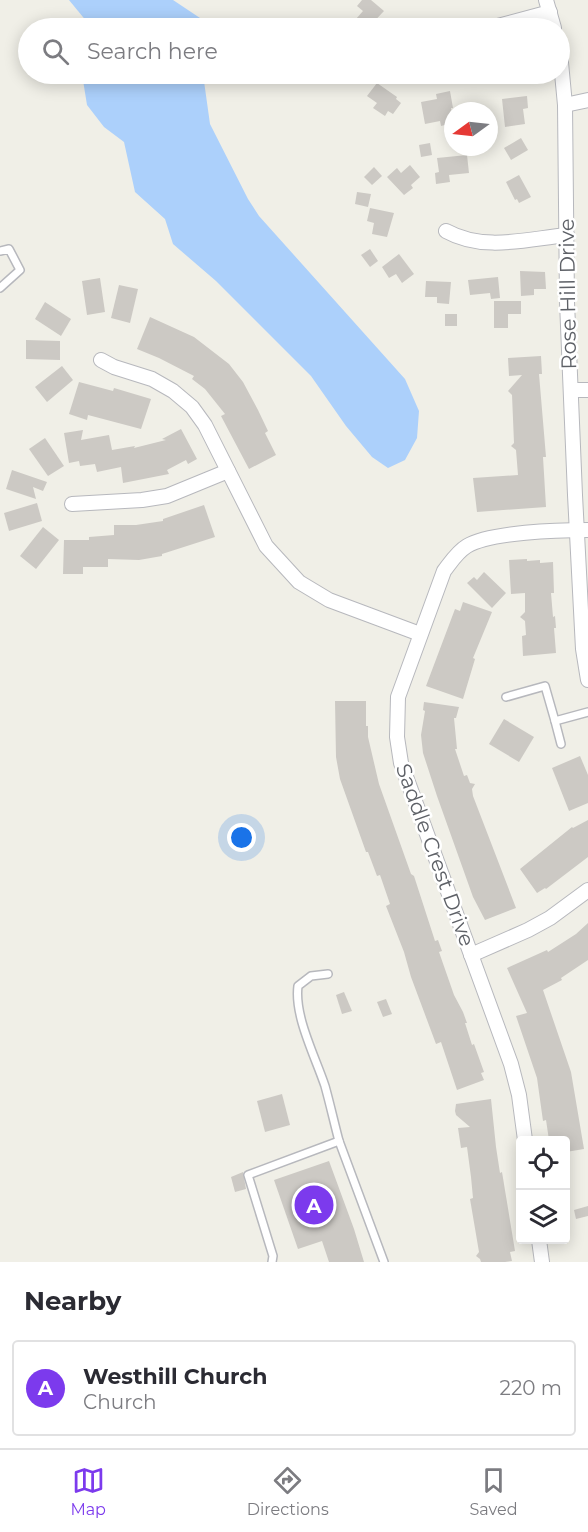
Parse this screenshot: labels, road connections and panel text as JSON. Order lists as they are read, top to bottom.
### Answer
{
  "streets": {
    "street": ["Rose Hill Drive", "Saddle Crest Drive"]
  },
  "crossings": [
    ["Rose Hill Drive", "Saddle Crest Drive"]
  ],
  "north": "left",
  "page": {
    "search": "Search here",
    "pins": "A",
    "heading": "Nearby",
    "list": [
      {
        "mark": "A",
        "name": "Westhill Church",
        "note": "Church",
        "value": "220 m"
      }
    ],
    "nav": ["Map", "Directions", "Saved"]
  }
}
